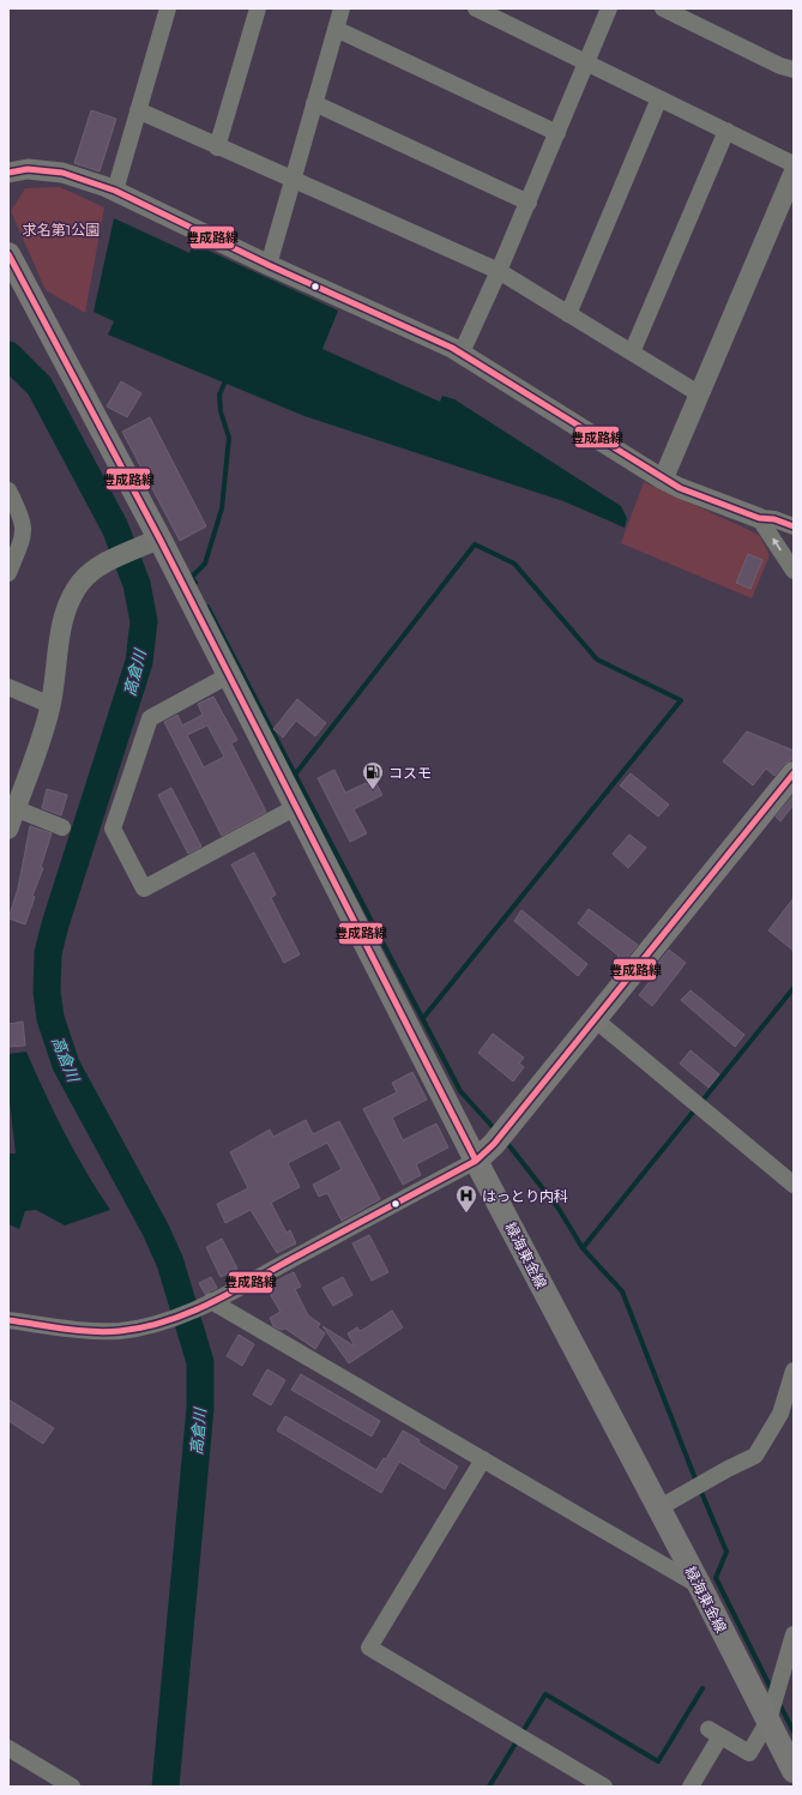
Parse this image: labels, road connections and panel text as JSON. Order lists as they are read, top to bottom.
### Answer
{
  "streets": {
    "main road": ["緑海東金線"]
  },
  "water": ["高倉川"],
  "parks": ["求名第1公園"],
  "places": {
    "fuel station": ["コスモ"],
    "hospital": ["はっとり内科"]
  },
  "lines": ["transit line 豊成路線"]
}
